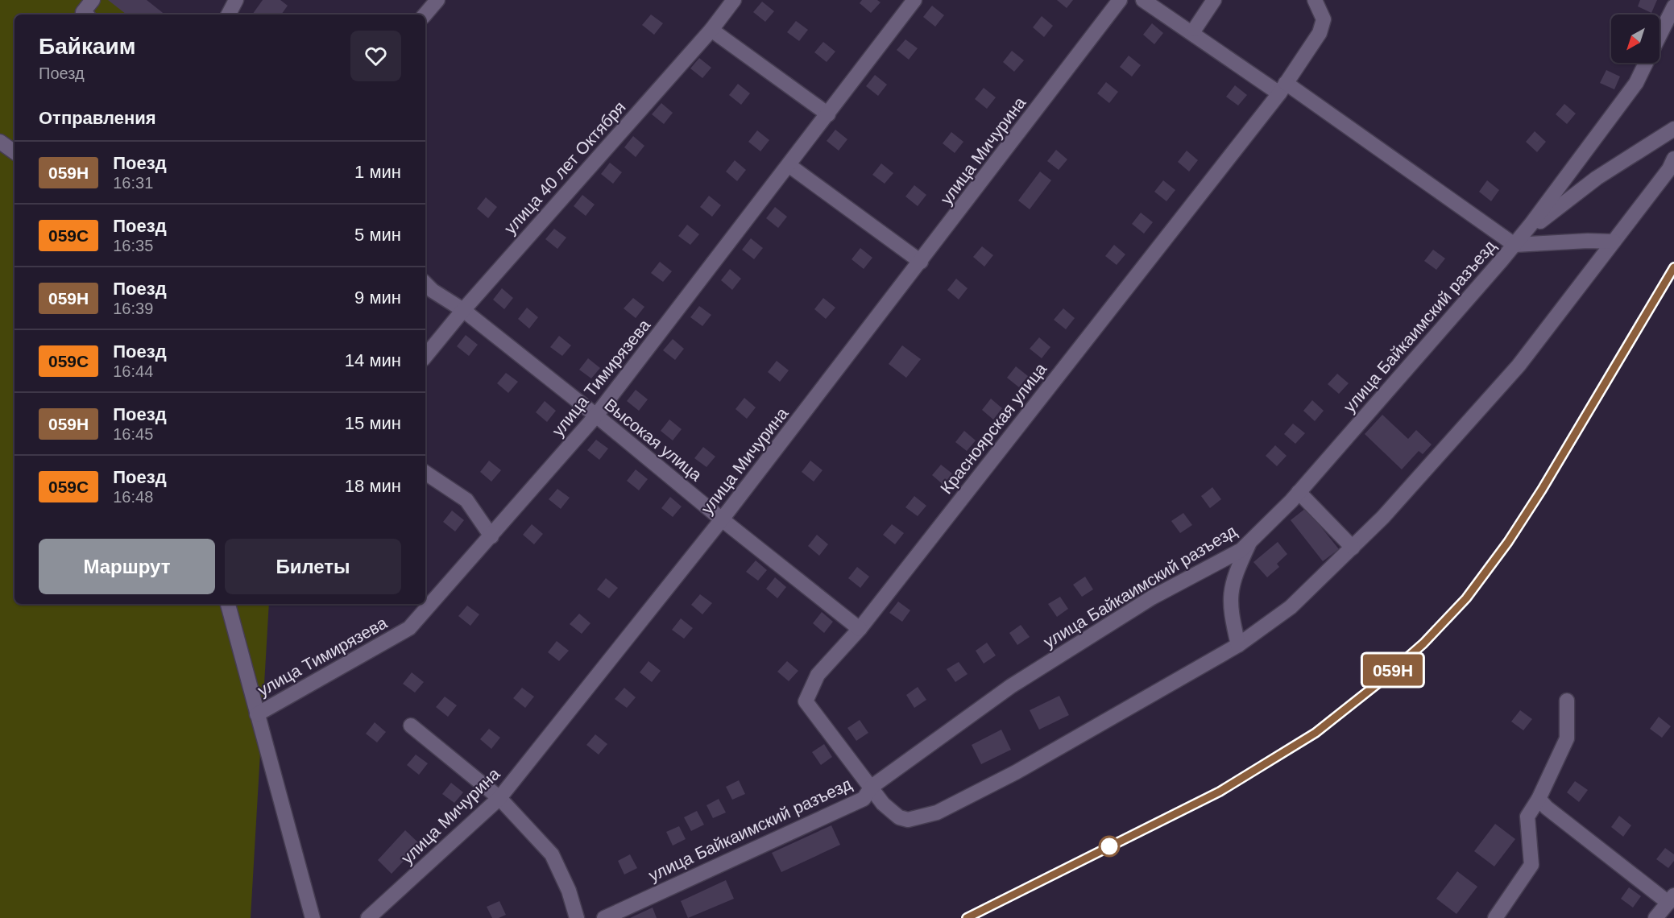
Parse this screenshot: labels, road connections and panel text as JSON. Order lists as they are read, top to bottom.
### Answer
{
  "streets": {
    "street": [
      "улица Мичурина",
      "улица 40 лет Октября",
      "улица Байкаимский разъезд",
      "улица Тимирязева",
      "Красноярская улица",
      "Высокая улица"
    ]
  },
  "crossings": [
    ["улица Мичурина", "Высокая улица"],
    ["улица 40 лет Октября", "Высокая улица"],
    ["улица Байкаимский разъезд", "Красноярская улица"],
    ["улица Тимирязева", "Высокая улица"],
    ["Красноярская улица", "Высокая улица"]
  ],
  "north": "bottom left",
  "page": {
    "on_map": "059Н",
    "heading": [
      ["Байкаим", "Поезд"],
      "Отправления"
    ],
    "list": [
      {
        "mark": "059Н",
        "name": "Поезд",
        "note": "16:31",
        "value": "1 мин"
      },
      {
        "mark": "059С",
        "name": "Поезд",
        "note": "16:35",
        "value": "5 мин"
      },
      {
        "mark": "059Н",
        "name": "Поезд",
        "note": "16:39",
        "value": "9 мин"
      },
      {
        "mark": "059С",
        "name": "Поезд",
        "note": "16:44",
        "value": "14 мин"
      },
      {
        "mark": "059Н",
        "name": "Поезд",
        "note": "16:45",
        "value": "15 мин"
      },
      {
        "mark": "059С",
        "name": "Поезд",
        "note": "16:48",
        "value": "18 мин"
      }
    ],
    "buttons": ["Маршрут", "Билеты"]
  }
}
